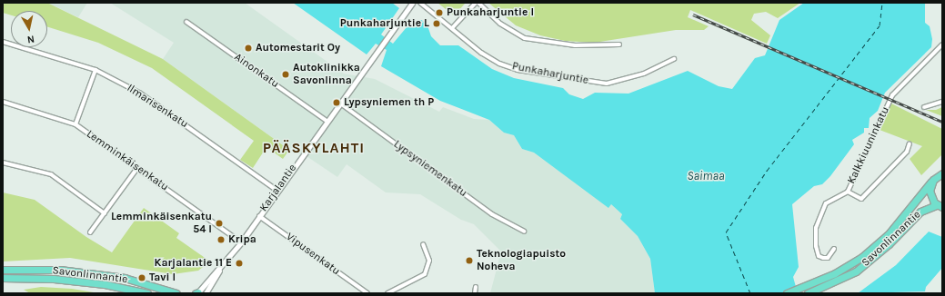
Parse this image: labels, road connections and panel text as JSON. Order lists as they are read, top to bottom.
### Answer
{
  "streets": {
    "highway": ["Savonlinnantie"],
    "street": [
      "Ainonkatu",
      "Punkaharjuntie",
      "Ilmarisenkatu",
      "Kalkkiuuninkatu",
      "Lemminkäisenkatu",
      "Lypsyniemenkatu",
      "Karjalantie",
      "Vipusenkatu"
    ]
  },
  "crossings": [
    ["Ainonkatu", "Karjalantie"],
    ["Ilmarisenkatu", "Karjalantie"],
    ["Lemminkäisenkatu", "Karjalantie"],
    ["Lypsyniemenkatu", "Karjalantie"],
    ["Karjalantie", "Vipusenkatu"]
  ],
  "districts": ["PÄÄSKYLAHTI"],
  "water": ["Saimaa"],
  "places": [
    "Punkaharjuntie I",
    "Punkaharjuntie L",
    "Automestarit Oy",
    "Autoklinikka Savonlinna",
    "Lypsyniemen th P",
    "Lemminkäisenkatu 54 I",
    "Kripa",
    "Teknologiapuisto Noheva",
    "Karjalantie 11 E",
    "Tavi I"
  ],
  "north": "bottom"
}
